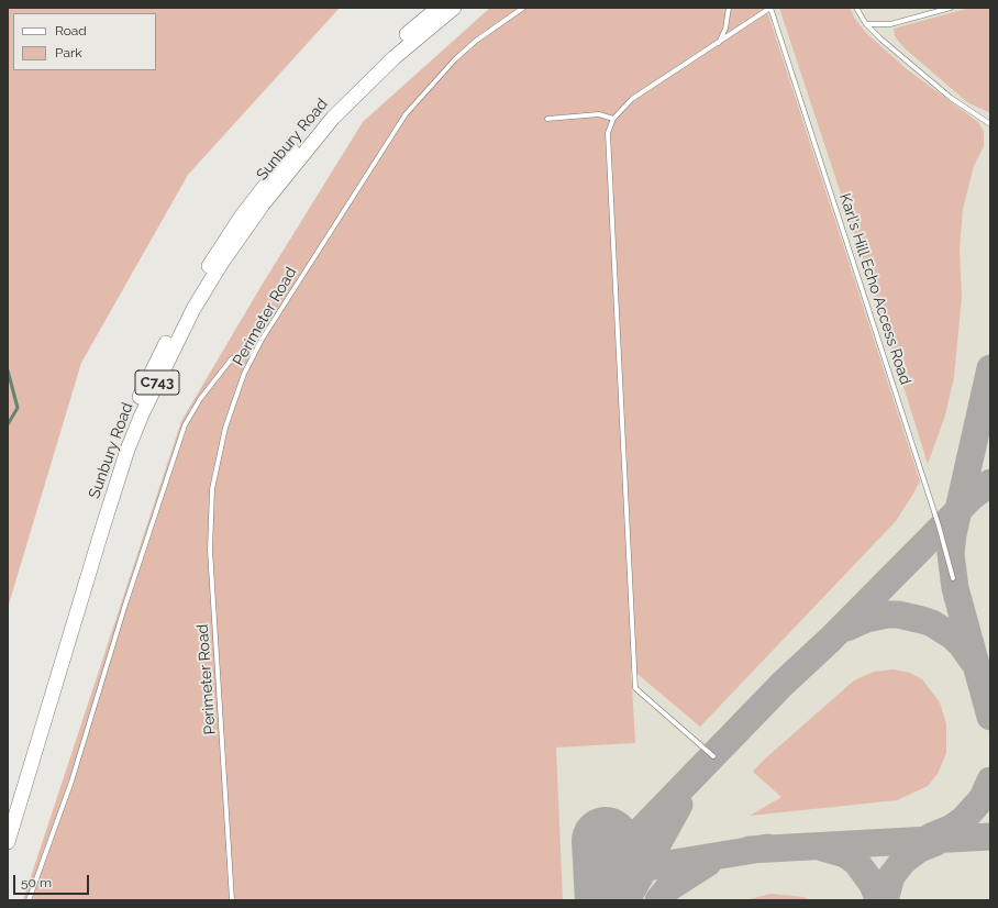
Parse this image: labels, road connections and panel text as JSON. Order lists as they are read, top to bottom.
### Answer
{
  "streets": {
    "main road": ["Sunbury Road", "C743"],
    "lane": ["Karl's Hill Echo Access Road", "Perimeter Road"]
  },
  "legend": ["Road", "Park"],
  "scale_bar": "50 m"
}
